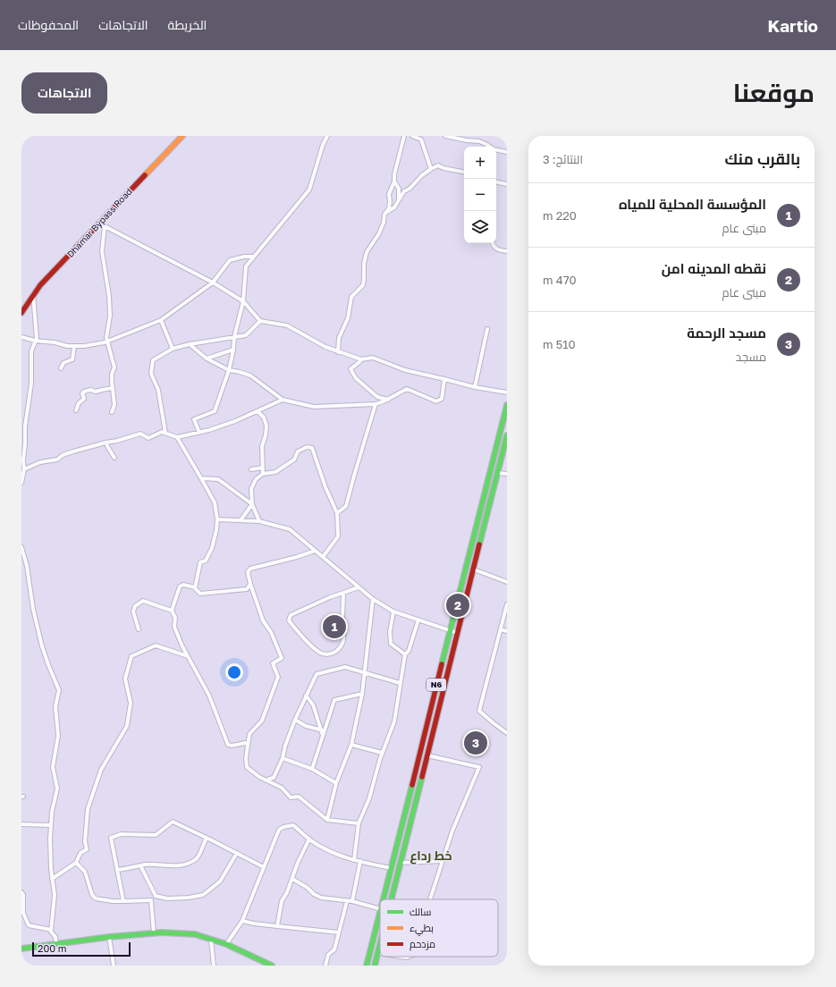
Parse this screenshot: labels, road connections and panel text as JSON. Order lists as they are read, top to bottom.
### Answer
{
  "streets": {
    "main road": ["Dhamar Bypass Road", "N6"]
  },
  "districts": ["خط رداع"],
  "legend": ["سالك", "بطيء", "مزدحم"],
  "scale_bar": "200 m",
  "page": {
    "header": "Kartio",
    "nav": ["الخريطة", "الاتجاهات", "المحفوظات"],
    "title": "موقعنا",
    "buttons": "الاتجاهات",
    "heading": ["بالقرب منك", "النتائج: 3"],
    "map_buttons": ["+", "−"],
    "list": [
      {
        "mark": "1",
        "name": "المؤسسة المحلية للمياه",
        "note": "مبنى عام",
        "value": "220 m"
      },
      {
        "mark": "2",
        "name": "نقطه المدينه امن",
        "note": "مبنى عام",
        "value": "470 m"
      },
      {
        "mark": "3",
        "name": "مسجد الرحمة",
        "note": "مسجد",
        "value": "510 m"
      }
    ],
    "pins": ["2", "1", "3"],
    "scale": "200 m"
  }
}
